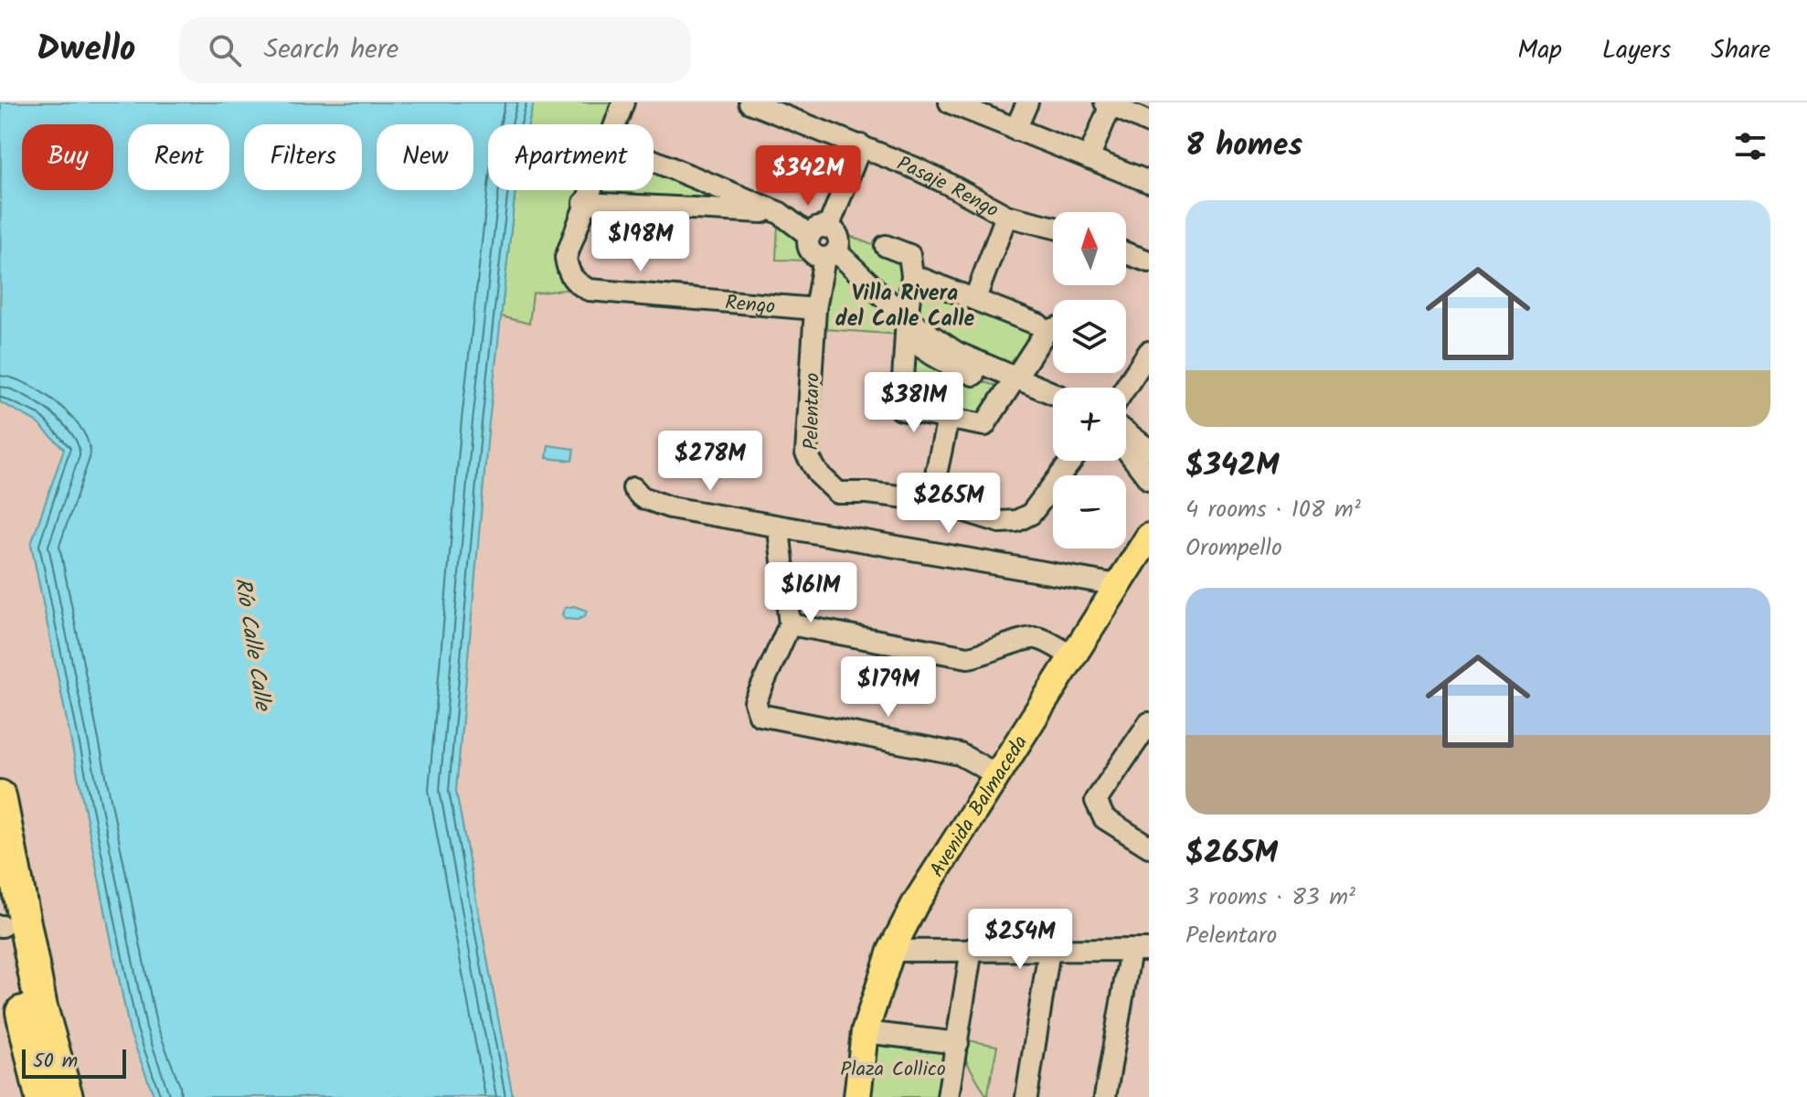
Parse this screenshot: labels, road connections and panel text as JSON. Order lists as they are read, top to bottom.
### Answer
{
  "streets": {
    "main road": ["Avenida Balmaceda"],
    "street": ["Pasaje Rengo", "Rengo", "Pelentaro"]
  },
  "crossings": [
    ["Rengo", "Pelentaro"]
  ],
  "districts": ["Villa Rivera del Calle Calle"],
  "water": ["Río Calle Calle"],
  "parks": ["Plaza Collico"],
  "scale_bar": "50 m",
  "north": "top",
  "page": {
    "header": "Dwello",
    "search": "Search here",
    "nav": ["Map", "Layers", "Share"],
    "heading": "8 homes",
    "chip": [
      "Buy",
      "Rent",
      "Filters",
      "New",
      "Apartment"
    ],
    "price": [
      "$342M",
      "$198M",
      "$381M",
      "$278M",
      "$265M",
      "$161M",
      "$179M",
      "$254M"
    ],
    "list": [
      {
        "name": "$342M",
        "note": "4 rooms · 108 m² · Orompello"
      },
      {
        "name": "$265M",
        "note": "3 rooms · 83 m² · Pelentaro"
      }
    ],
    "map_buttons": ["+", "−"],
    "scale": "50 m"
  }
}
